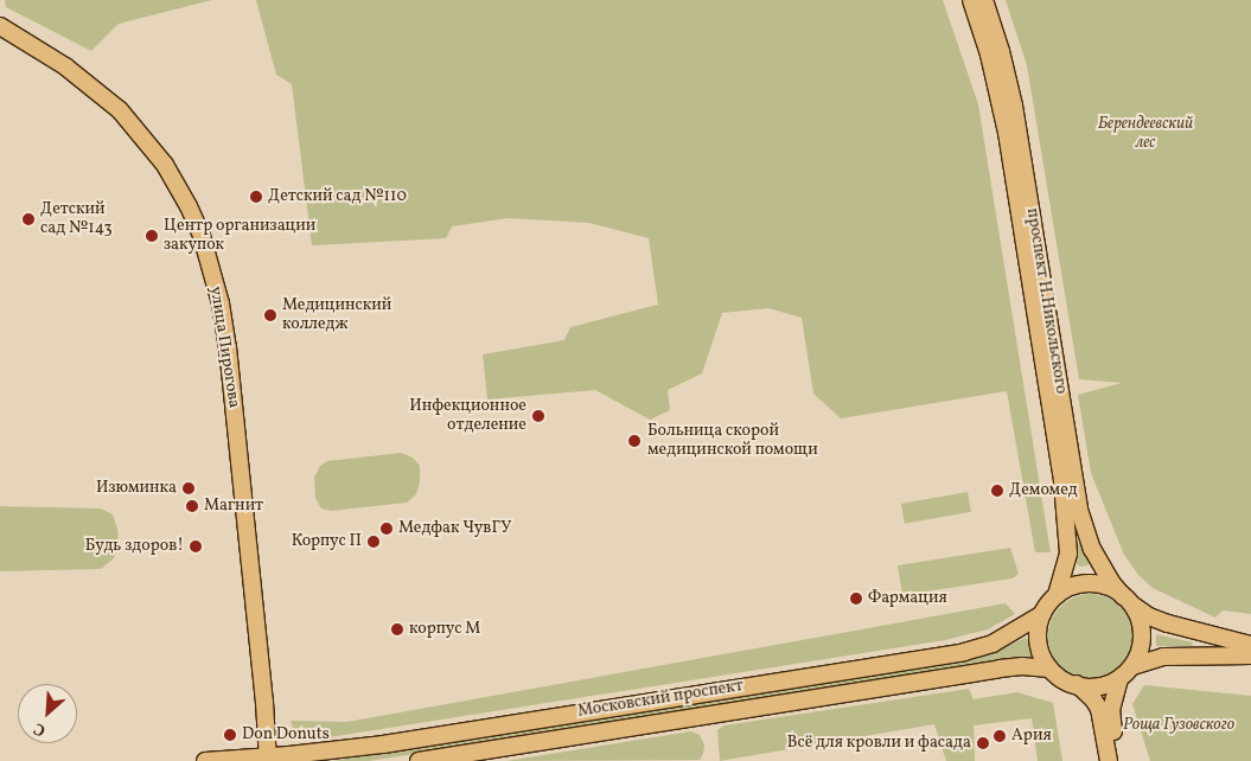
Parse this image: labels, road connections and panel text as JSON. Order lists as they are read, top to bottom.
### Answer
{
  "streets": {
    "main road": ["проспект Н.Никольского", "улица Пирогова", "Московский проспект"]
  },
  "crossings": [
    ["проспект Н.Никольского", "Московский проспект"],
    ["улица Пирогова", "Московский проспект"]
  ],
  "parks": ["Берендеевский лес", "Роща Гузовского"],
  "places": [
    "Детский сад №110",
    "Детский сад №143",
    "Центр организации закупок",
    "Медицинский колледж",
    "Инфекционное отделение",
    "Больница скорой медицинской помощи",
    "Изюминка",
    "Демомед",
    "Магнит",
    "Медфак ЧувГУ",
    "Корпус П",
    "Будь здоров!",
    "Фармация",
    "корпус М",
    "Don Donuts",
    "Ария",
    "Всё для кровли и фасада"
  ],
  "north": "bottom left"
}
